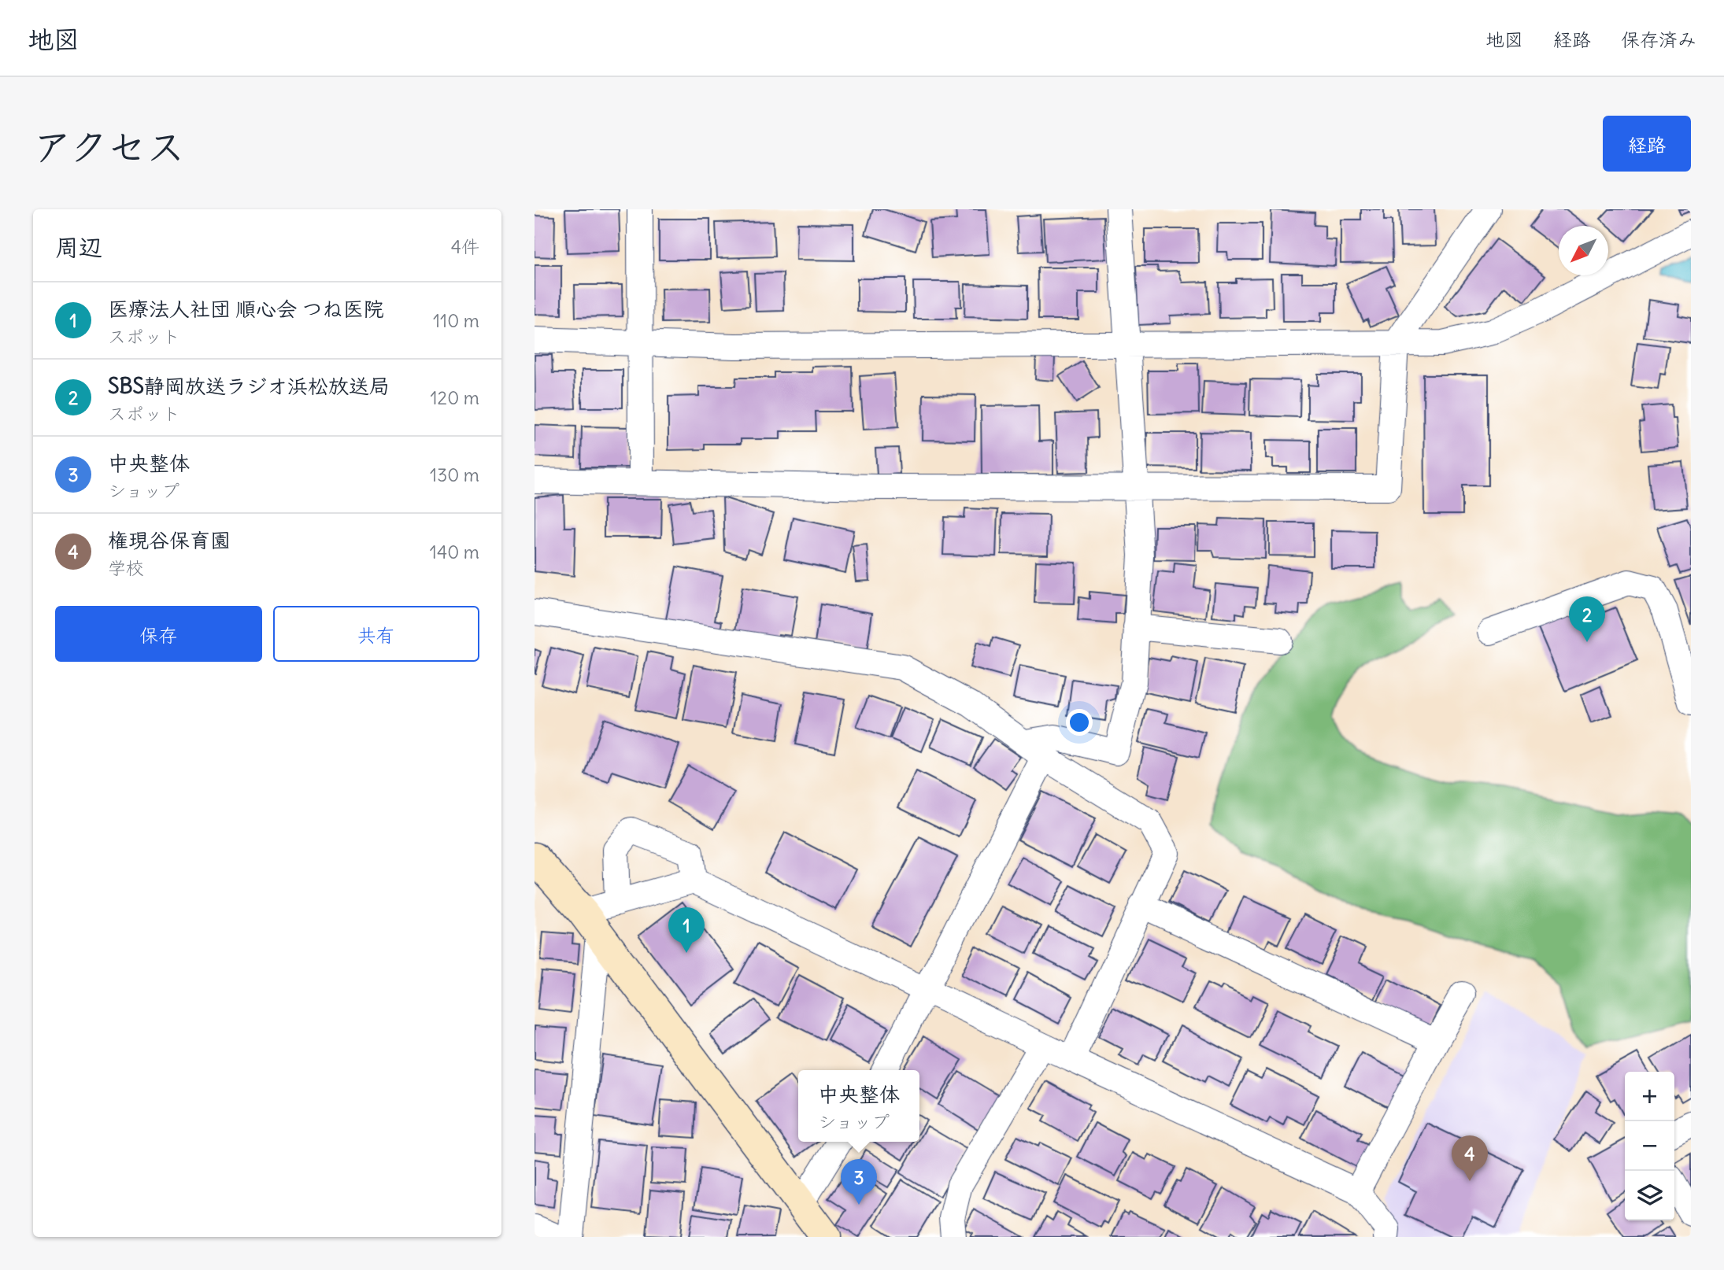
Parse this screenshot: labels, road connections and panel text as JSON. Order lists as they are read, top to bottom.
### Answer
{
  "north": "bottom left",
  "page": {
    "header": "地図",
    "nav": ["地図", "経路", "保存済み"],
    "title": "アクセス",
    "buttons": [
      "経路",
      ["保存", "共有"]
    ],
    "heading": ["周辺", "4件"],
    "list": [
      {
        "mark": "1",
        "name": "医療法人社団 順心会 つね医院",
        "note": "スポット",
        "value": "110 m"
      },
      {
        "mark": "2",
        "name": "SBS静岡放送ラジオ浜松放送局",
        "note": "スポット",
        "value": "120 m"
      },
      {
        "mark": "3",
        "name": "中央整体",
        "note": "ショップ",
        "value": "130 m"
      },
      {
        "mark": "4",
        "name": "権現谷保育園",
        "note": "学校",
        "value": "140 m"
      }
    ],
    "pins": [
      "2",
      "1",
      "4",
      "3"
    ],
    "popup": ["中央整体", "ショップ"],
    "map_buttons": ["+", "−"]
  }
}
